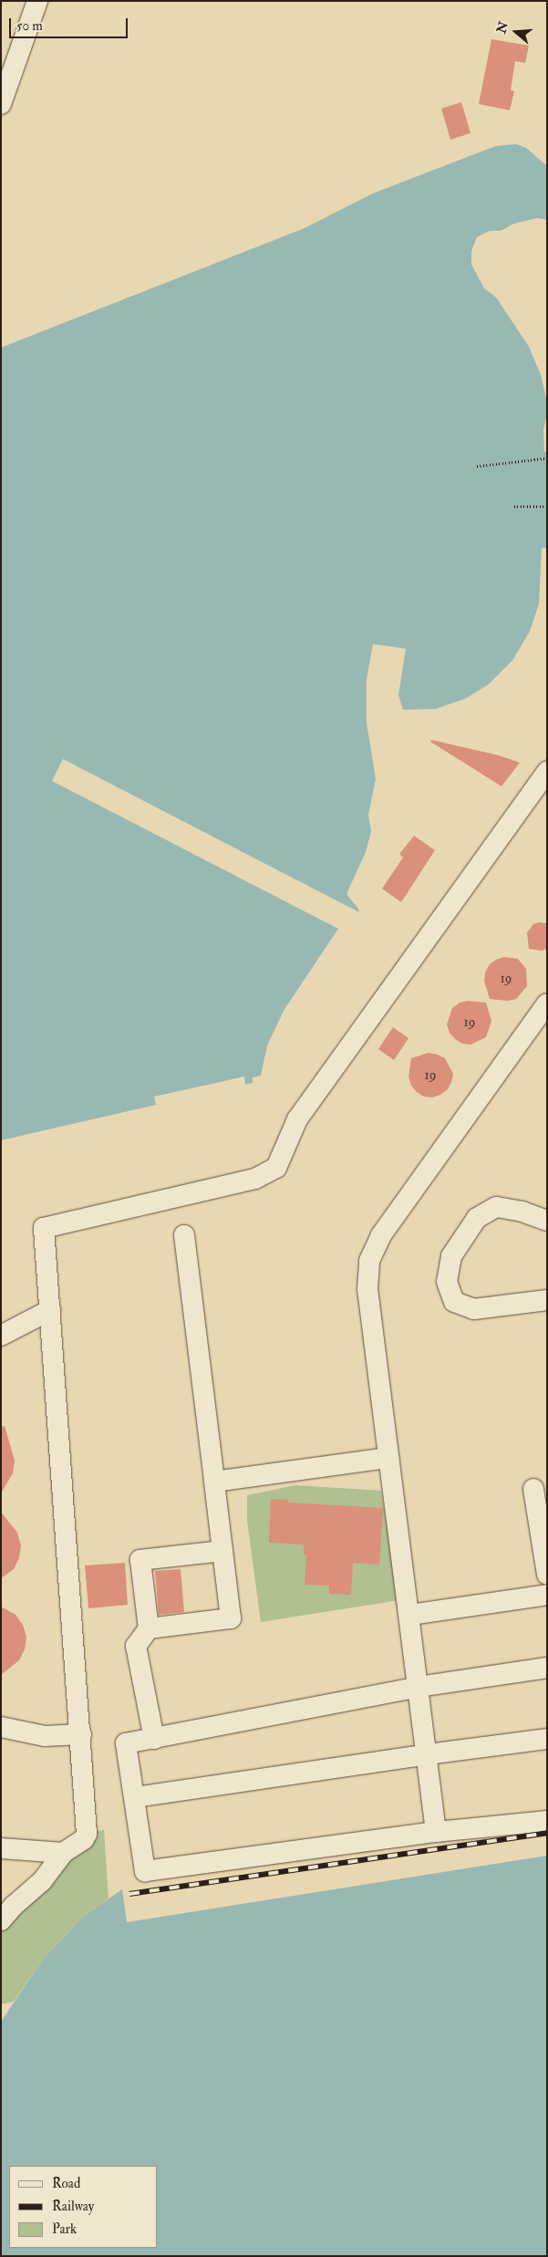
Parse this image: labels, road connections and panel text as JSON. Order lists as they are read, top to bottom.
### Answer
{
  "house_numbers": ["19", "19", "19"],
  "legend": ["Road", "Railway", "Park"],
  "scale_bar": "50 m",
  "north": "left"
}
